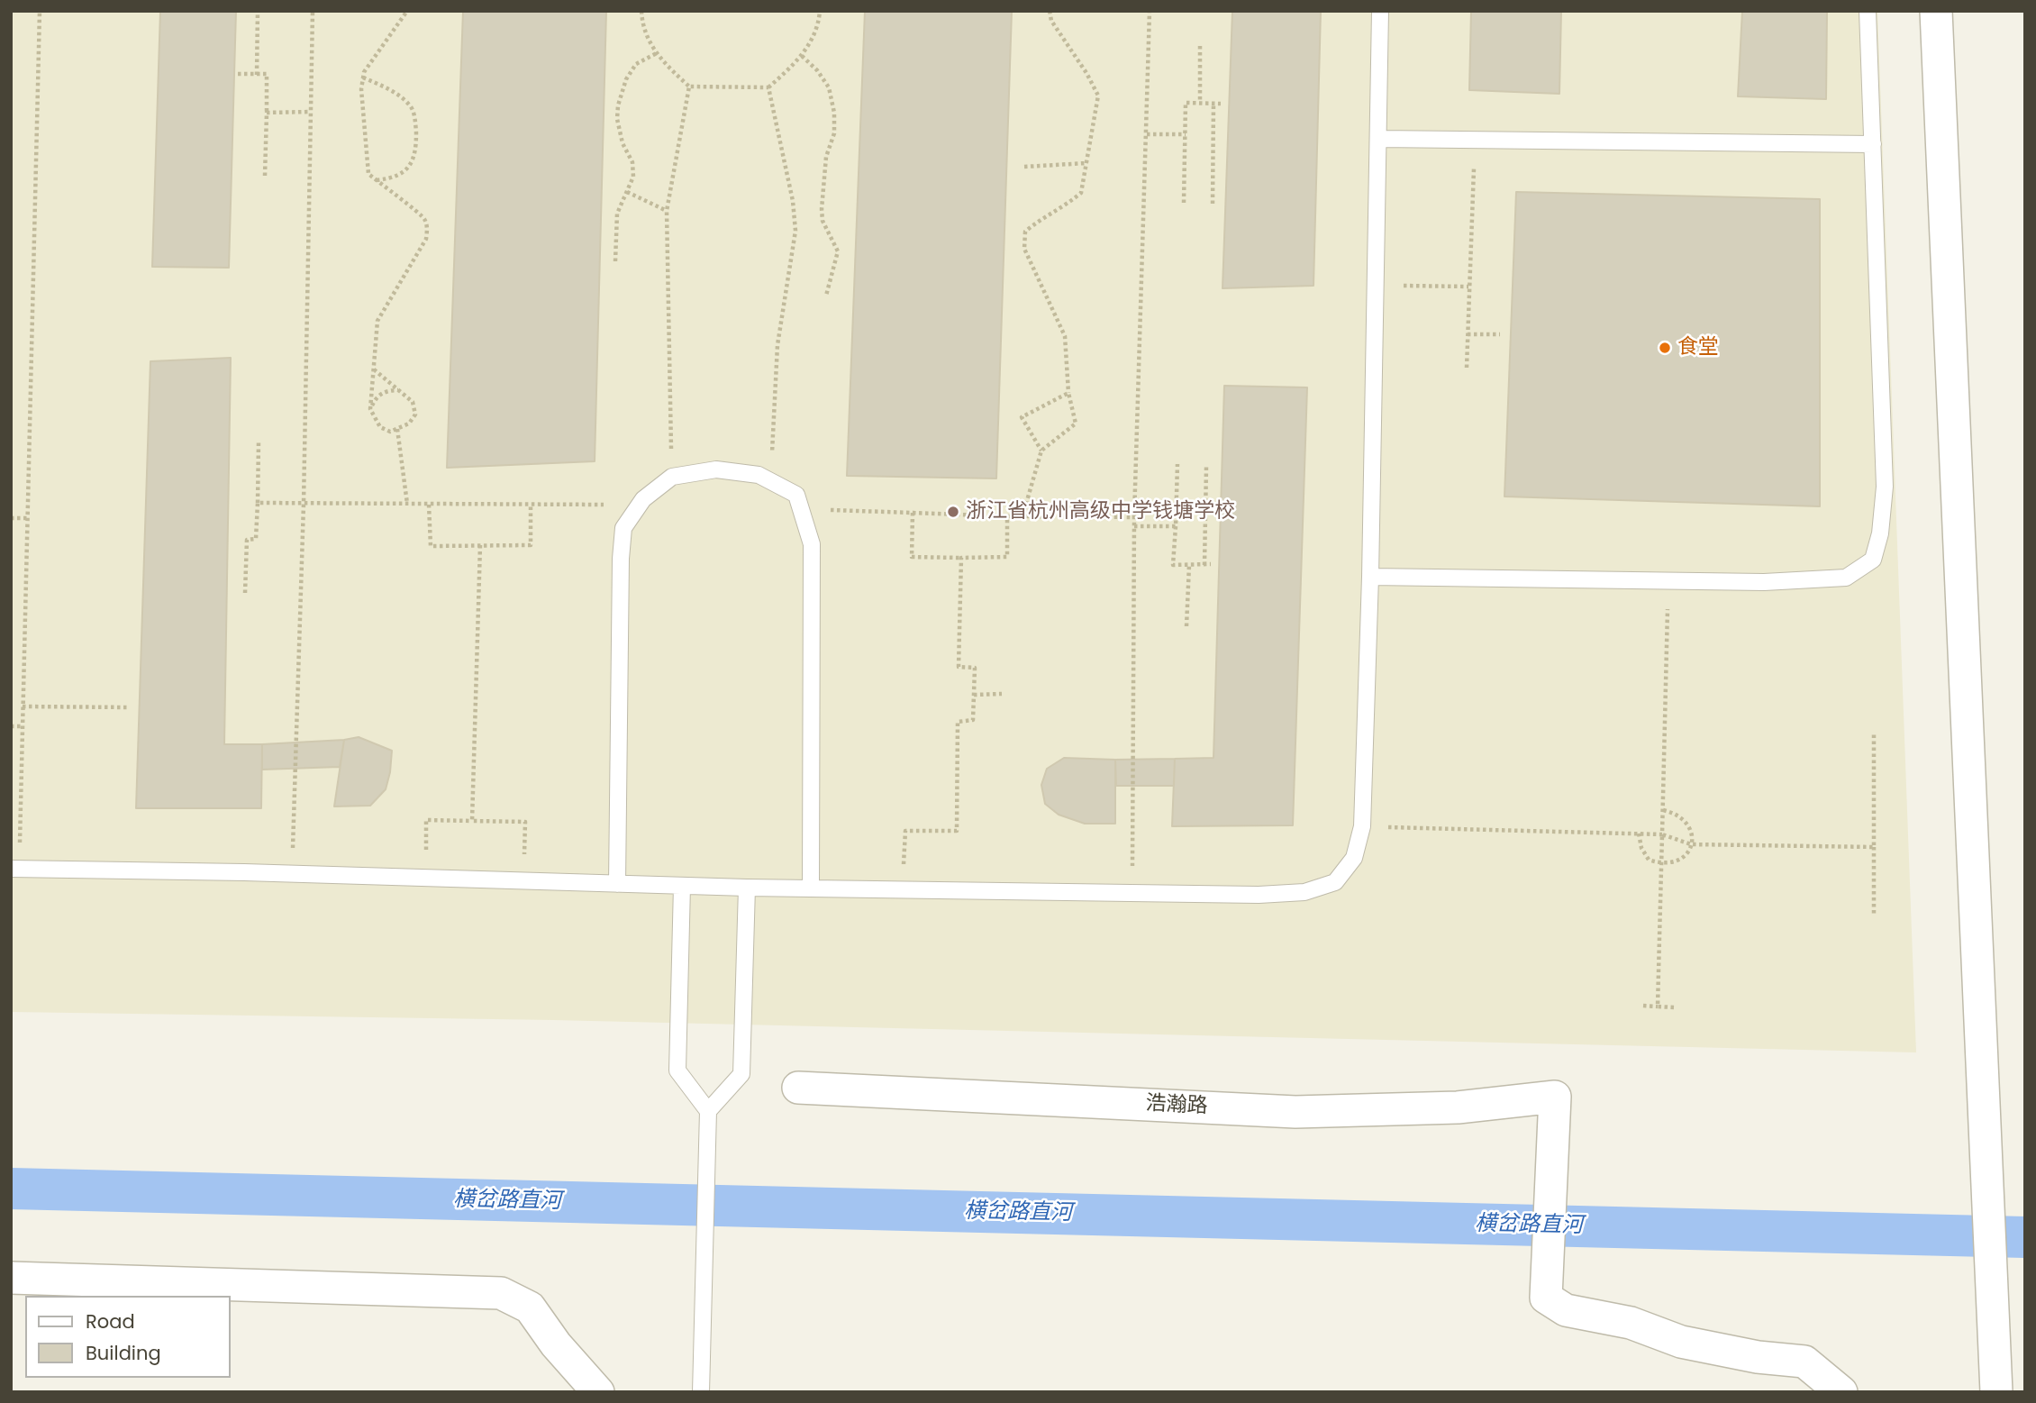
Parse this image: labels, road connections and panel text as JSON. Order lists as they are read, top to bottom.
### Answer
{
  "streets": {
    "street": ["浩瀚路"]
  },
  "water": ["横岔路直河"],
  "places": ["食堂", "浙江省杭州高级中学钱塘学校"],
  "legend": ["Road", "Building"]
}
